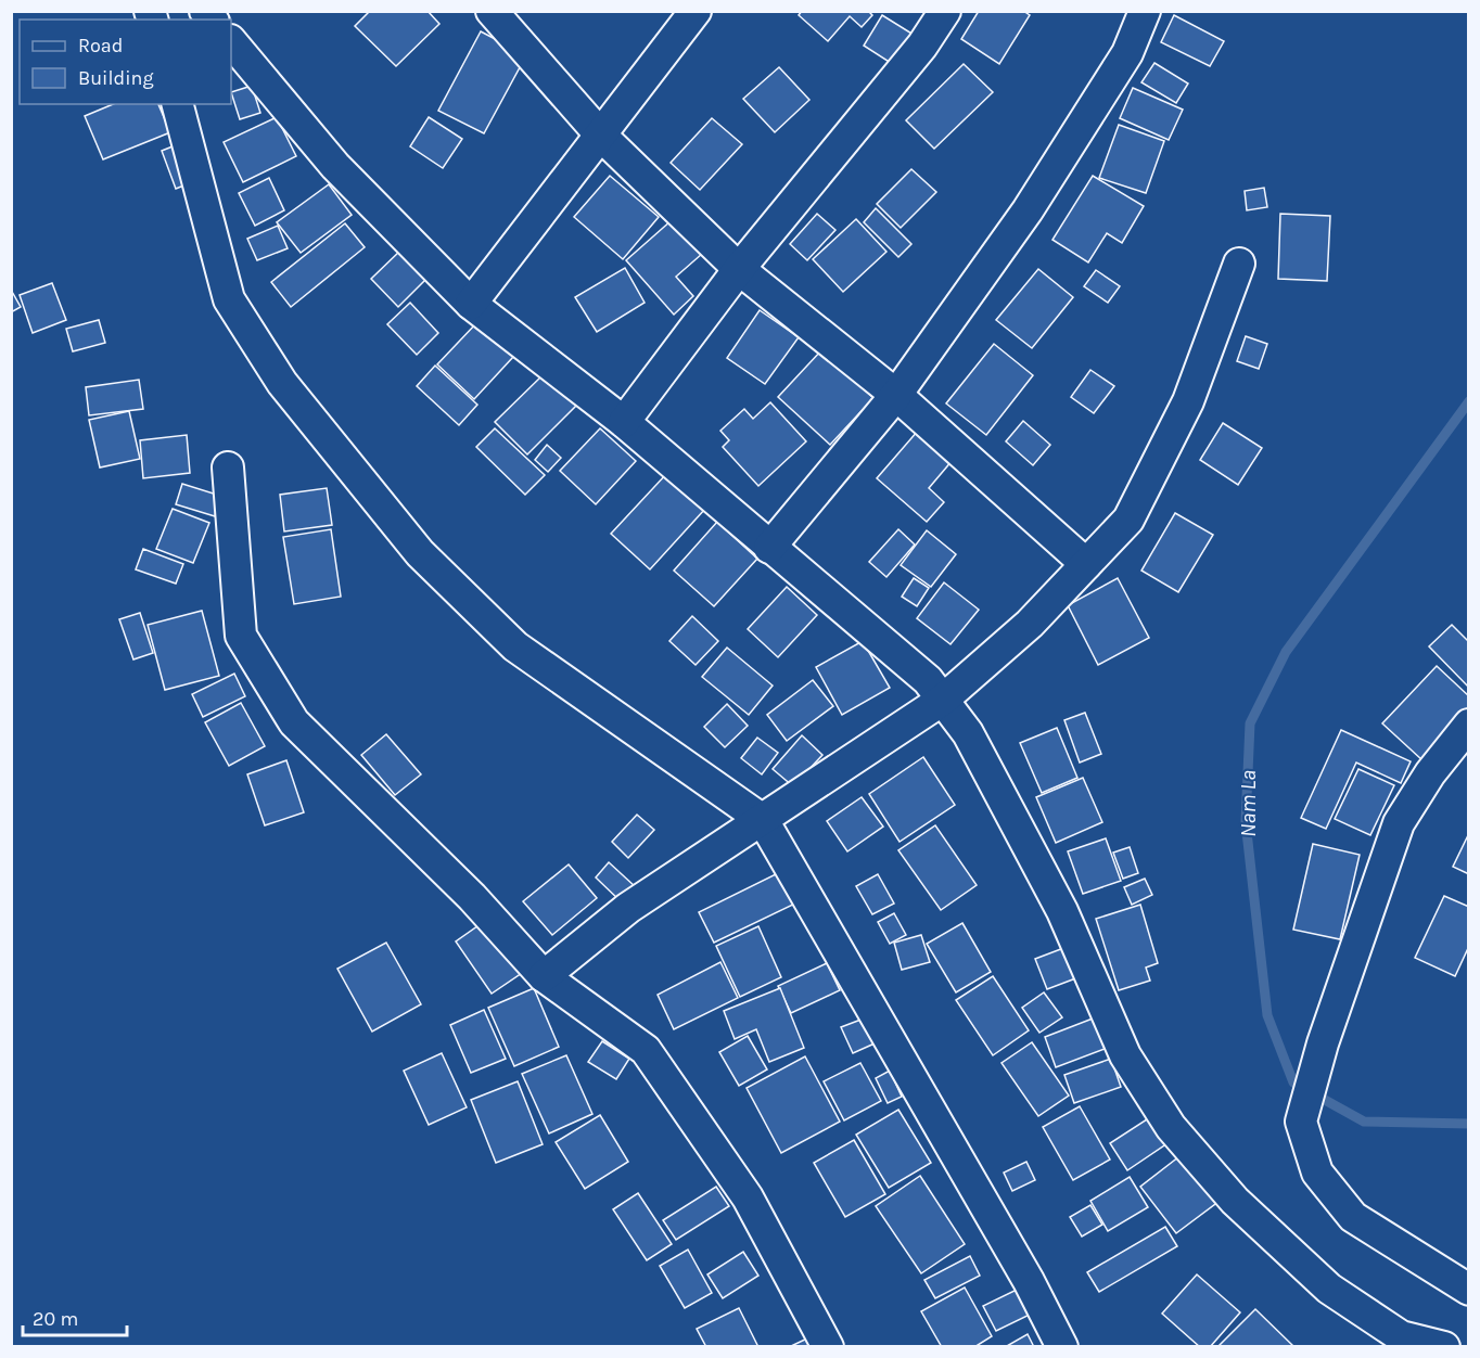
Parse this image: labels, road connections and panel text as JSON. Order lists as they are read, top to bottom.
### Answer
{
  "water": ["Nam La"],
  "legend": ["Road", "Building"],
  "scale_bar": "20 m"
}
